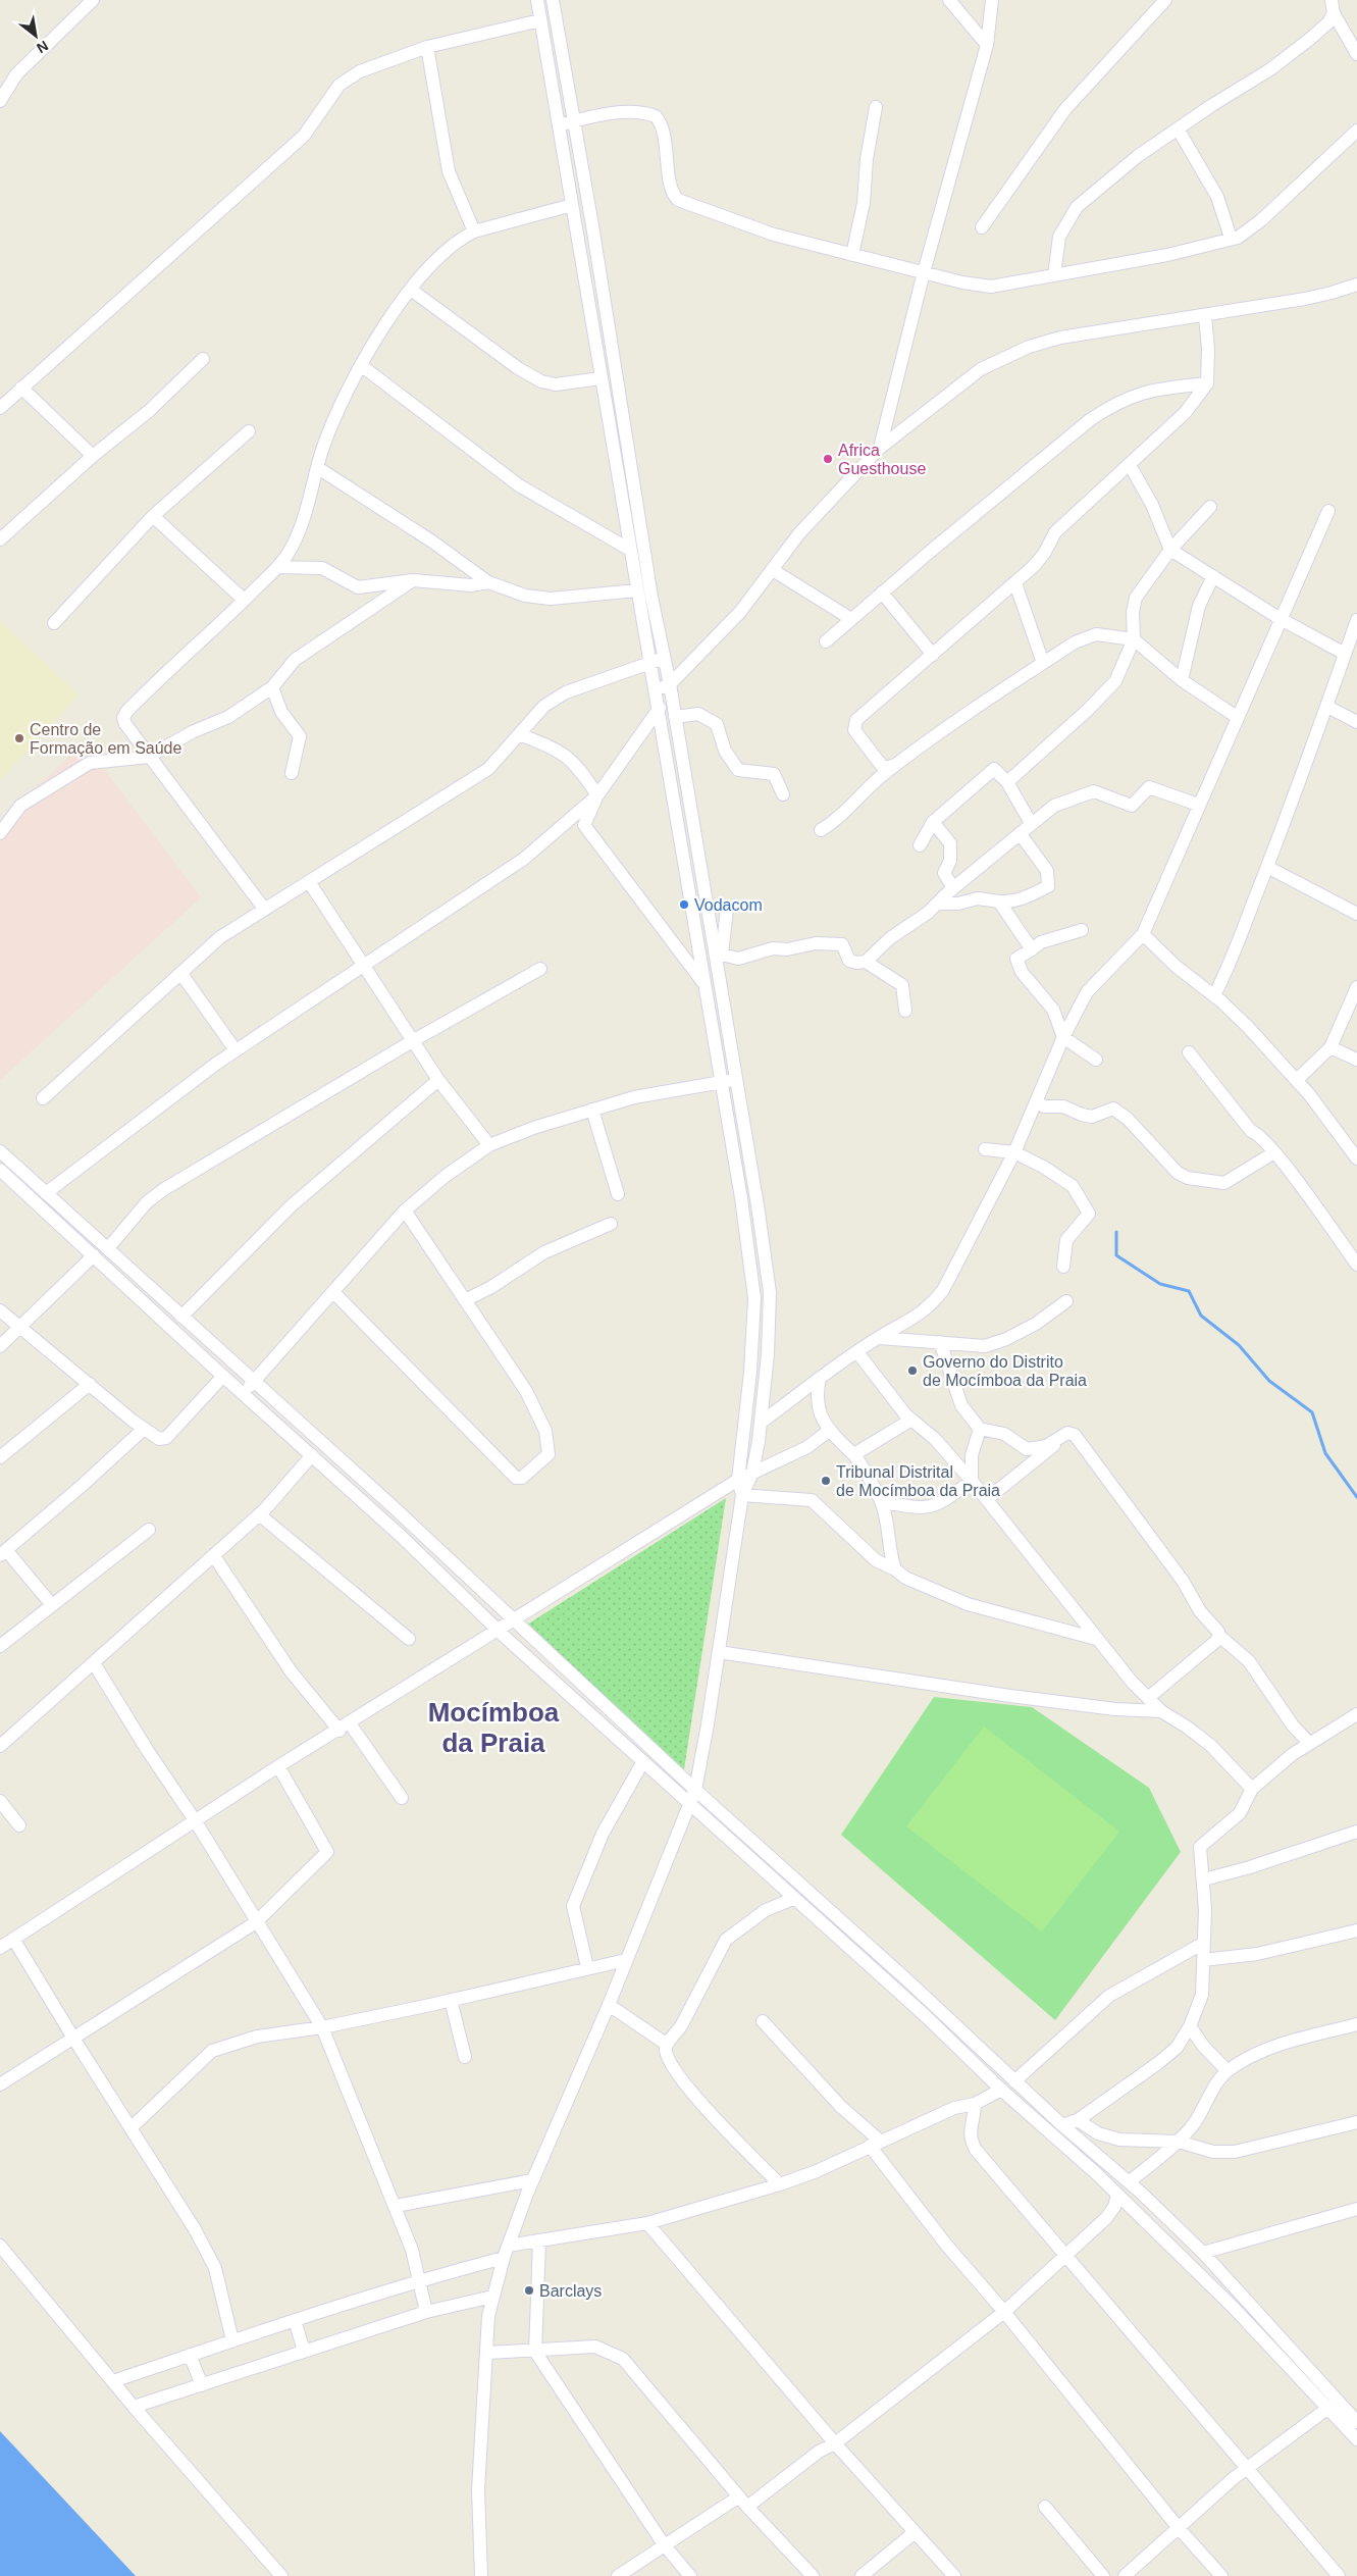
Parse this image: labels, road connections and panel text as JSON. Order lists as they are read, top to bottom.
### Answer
{
  "districts": ["Mocímboa da Praia"],
  "places": [
    "Africa Guesthouse",
    "Centro de Formação em Saúde",
    "Vodacom",
    "Governo do Distrito de Mocímboa da Praia",
    "Tribunal Distrital de Mocímboa da Praia",
    "Barclays"
  ],
  "north": "bottom right"
}
